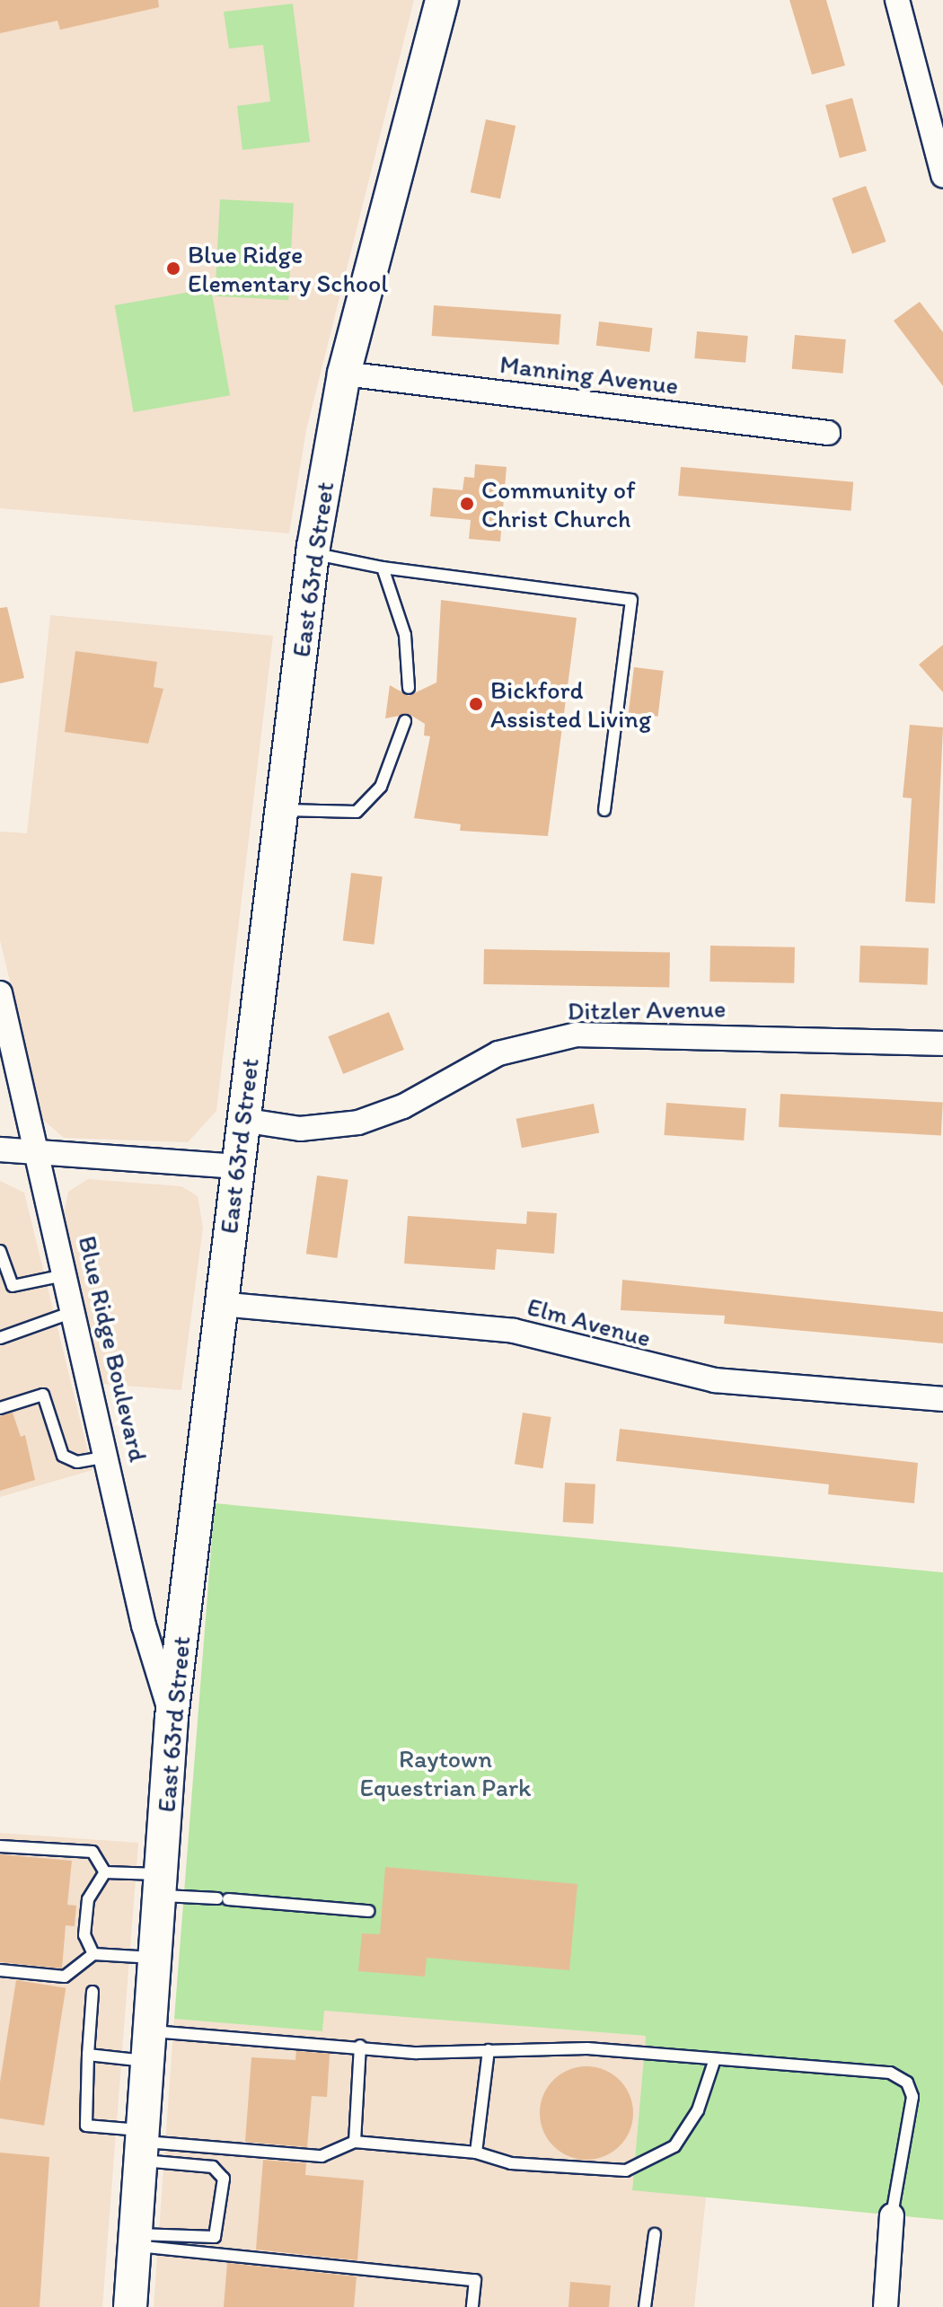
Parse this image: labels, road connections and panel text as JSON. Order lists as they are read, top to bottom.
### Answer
{
  "streets": {
    "main road": ["East 63rd Street"],
    "street": [
      "Manning Avenue",
      "Ditzler Avenue",
      "Elm Avenue",
      "Blue Ridge Boulevard"
    ]
  },
  "crossings": [
    ["Manning Avenue", "East 63rd Street"],
    ["East 63rd Street", "Ditzler Avenue"],
    ["East 63rd Street", "Elm Avenue"],
    ["East 63rd Street", "Blue Ridge Boulevard"]
  ],
  "parks": ["Raytown Equestrian Park"],
  "places": ["Blue Ridge Elementary School", "Community of Christ Church", "Bickford Assisted Living"]
}
